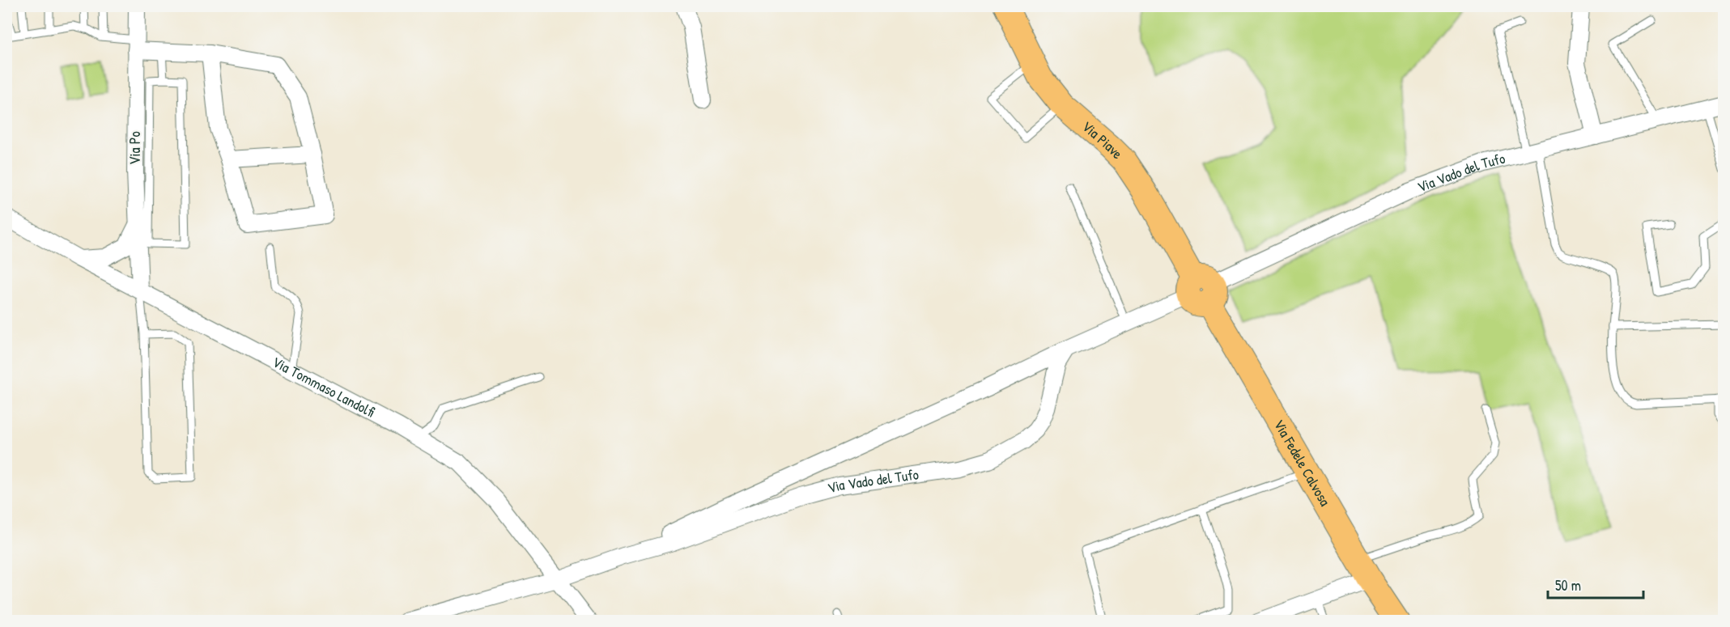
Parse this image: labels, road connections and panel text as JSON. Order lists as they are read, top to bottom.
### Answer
{
  "streets": {
    "main road": ["Via Piave", "Via Fedele Calvosa"],
    "street": ["Via Po", "Via Vado del Tufo", "Via Tommaso Landolfi"]
  },
  "crossings": [
    ["Via Piave", "Via Vado del Tufo"],
    ["Via Piave", "Via Fedele Calvosa"],
    ["Via Po", "Via Tommaso Landolfi"],
    ["Via Vado del Tufo", "Via Tommaso Landolfi"],
    ["Via Vado del Tufo", "Via Fedele Calvosa"]
  ],
  "scale_bar": "50 m"
}
